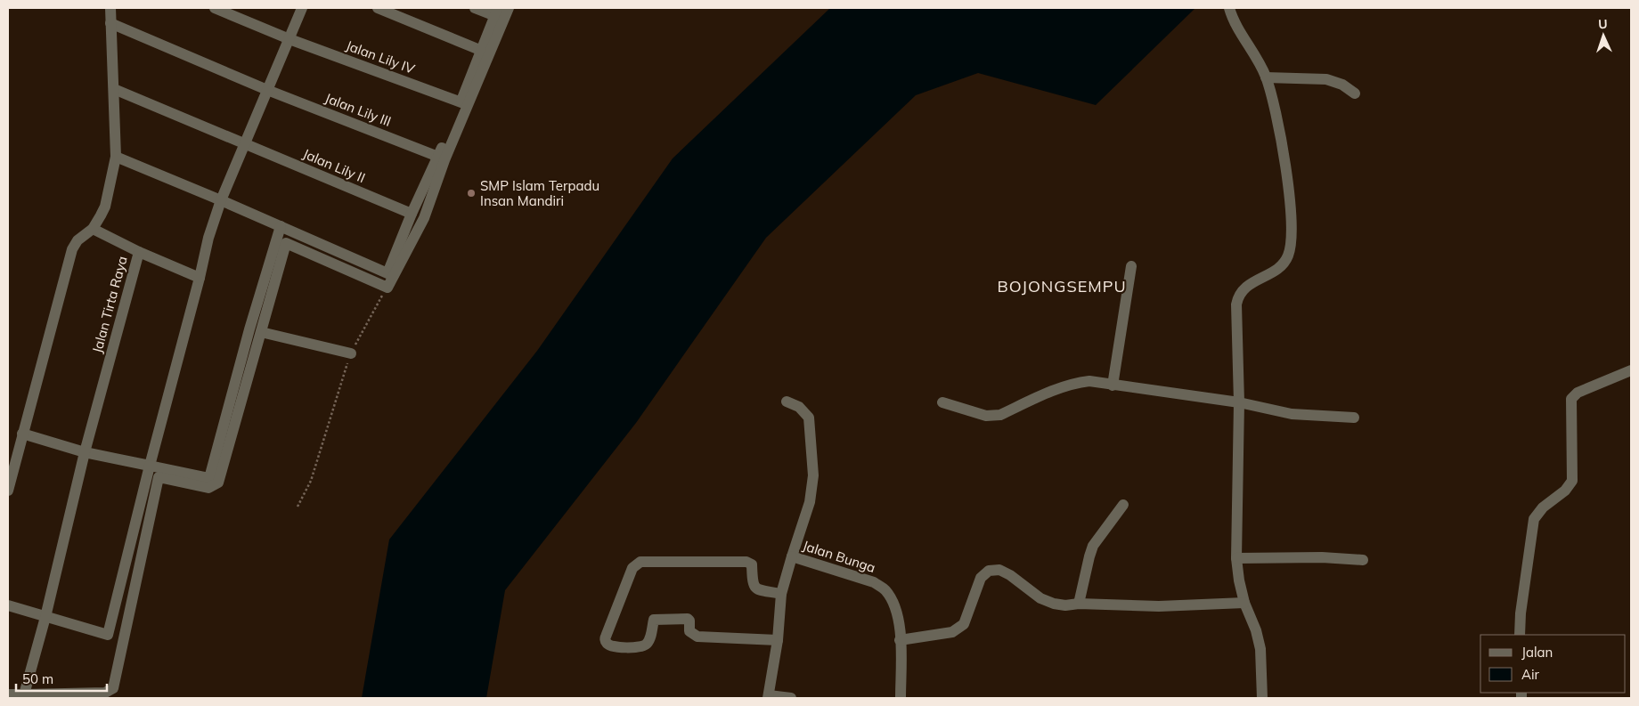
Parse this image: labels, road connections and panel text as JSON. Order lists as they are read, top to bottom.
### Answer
{
  "streets": {
    "street": [
      "Jalan Lily IV",
      "Jalan Lily III",
      "Jalan Lily II",
      "Jalan Tirta Raya",
      "Jalan Bunga"
    ]
  },
  "districts": ["BOJONGSEMPU"],
  "places": ["SMP Islam Terpadu Insan Mandiri"],
  "legend": ["Jalan", "Air"],
  "scale_bar": "50 m",
  "north": "top"
}
